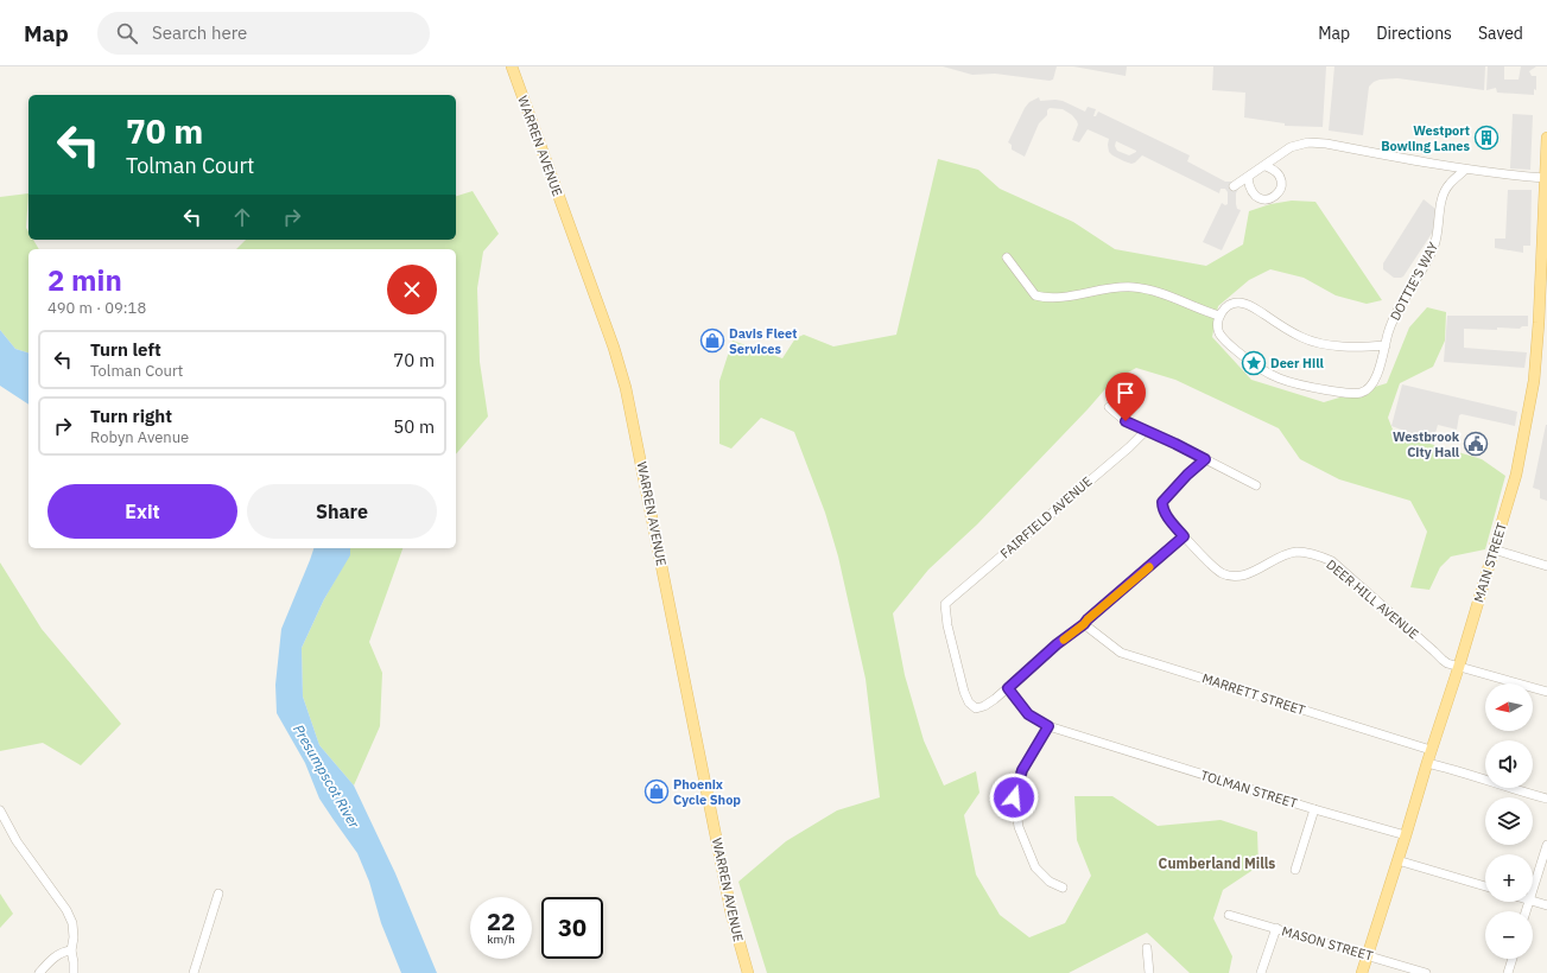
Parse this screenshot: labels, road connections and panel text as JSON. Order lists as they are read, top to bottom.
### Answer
{
  "streets": {
    "main road": ["WARREN AVENUE", "MAIN STREET"],
    "street": [
      "DOTTIE'S WAY",
      "FAIRFIELD AVENUE",
      "DEER HILL AVENUE",
      "MARRETT STREET",
      "TOLMAN STREET",
      "MASON STREET"
    ]
  },
  "crossings": [
    ["FAIRFIELD AVENUE", "TOLMAN STREET"],
    ["MAIN STREET", "DEER HILL AVENUE"],
    ["MAIN STREET", "MARRETT STREET"],
    ["MAIN STREET", "TOLMAN STREET"],
    ["MAIN STREET", "MASON STREET"]
  ],
  "districts": ["Cumberland Mills"],
  "water": ["Presumpscot River"],
  "places": {
    "building": ["Westport Bowling Lanes"],
    "shop": ["Davis Fleet Services", "Phoenix Cycle Shop"],
    "place": ["Deer Hill"],
    "public building": ["Westbrook City Hall"]
  },
  "north": "left",
  "page": {
    "header": "Map",
    "search": "Search here",
    "nav": ["Map", "Directions", "Saved"],
    "turn": ["70 m", "Tolman Court"],
    "heading": ["2 min", "490 m · 09:18"],
    "list": [
      {
        "name": "Turn left",
        "note": "Tolman Court",
        "value": "70 m"
      },
      {
        "name": "Turn right",
        "note": "Robyn Avenue",
        "value": "50 m"
      }
    ],
    "buttons": ["Exit", "Share"],
    "map_buttons": ["+", "−"],
    "speed": "22 km/h",
    "limit": "30"
  }
}
